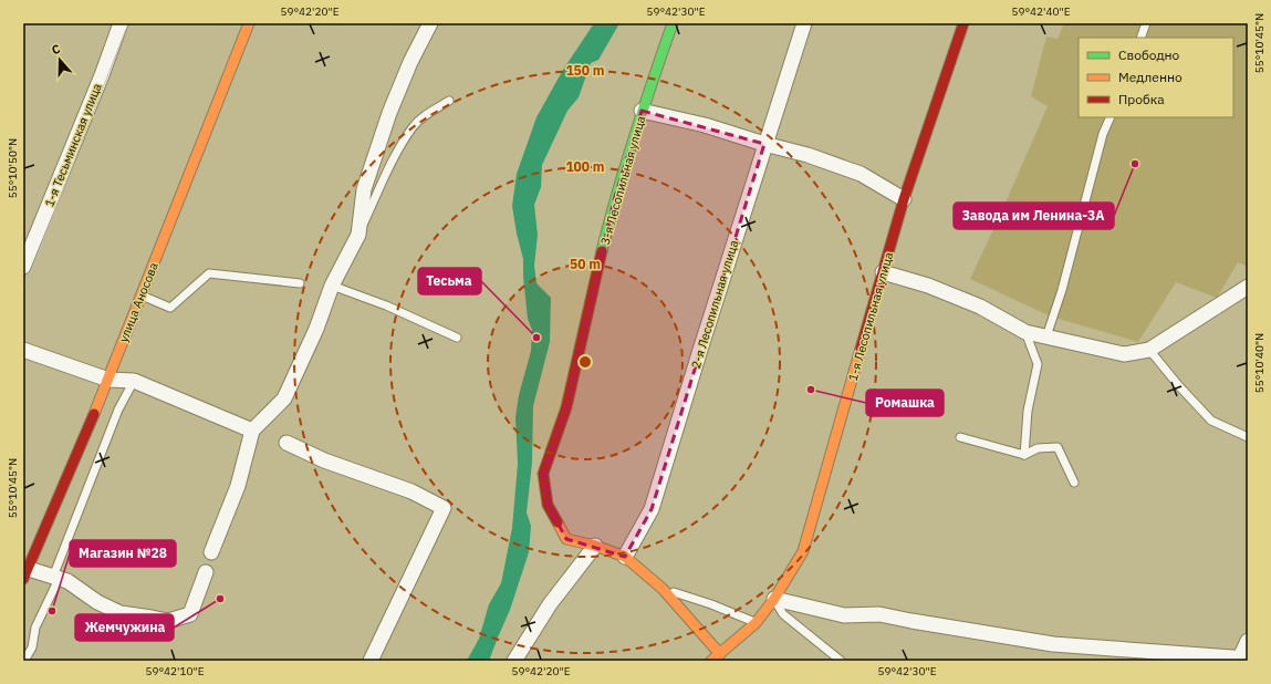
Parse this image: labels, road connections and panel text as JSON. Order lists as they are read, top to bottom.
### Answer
{
  "streets": {
    "street": [
      "1-я Тесьминская улица",
      "3-я Лесопильная улица",
      "улица Аносова",
      "2-я Лесопильная улица",
      "1-я Лесопильная улица"
    ]
  },
  "crossings": [
    ["3-я Лесопильная улица", "2-я Лесопильная улица"]
  ],
  "places": [
    "Завода им Ленина-3А",
    "Тесьма",
    "Ромашка",
    "Жемчужина",
    "Магазин №28"
  ],
  "legend": ["Свободно", "Медленно", "Пробка"],
  "north": "top",
  "coordinates": [
    "59°42'20\"E",
    "59°42'30\"E",
    "59°42'40\"E",
    "55°10'45\"N",
    "55°10'50\"N",
    "55°10'40\"N",
    "59°42'10\"E"
  ],
  "rings": ["150 m", "100 m", "50 m"]
}
